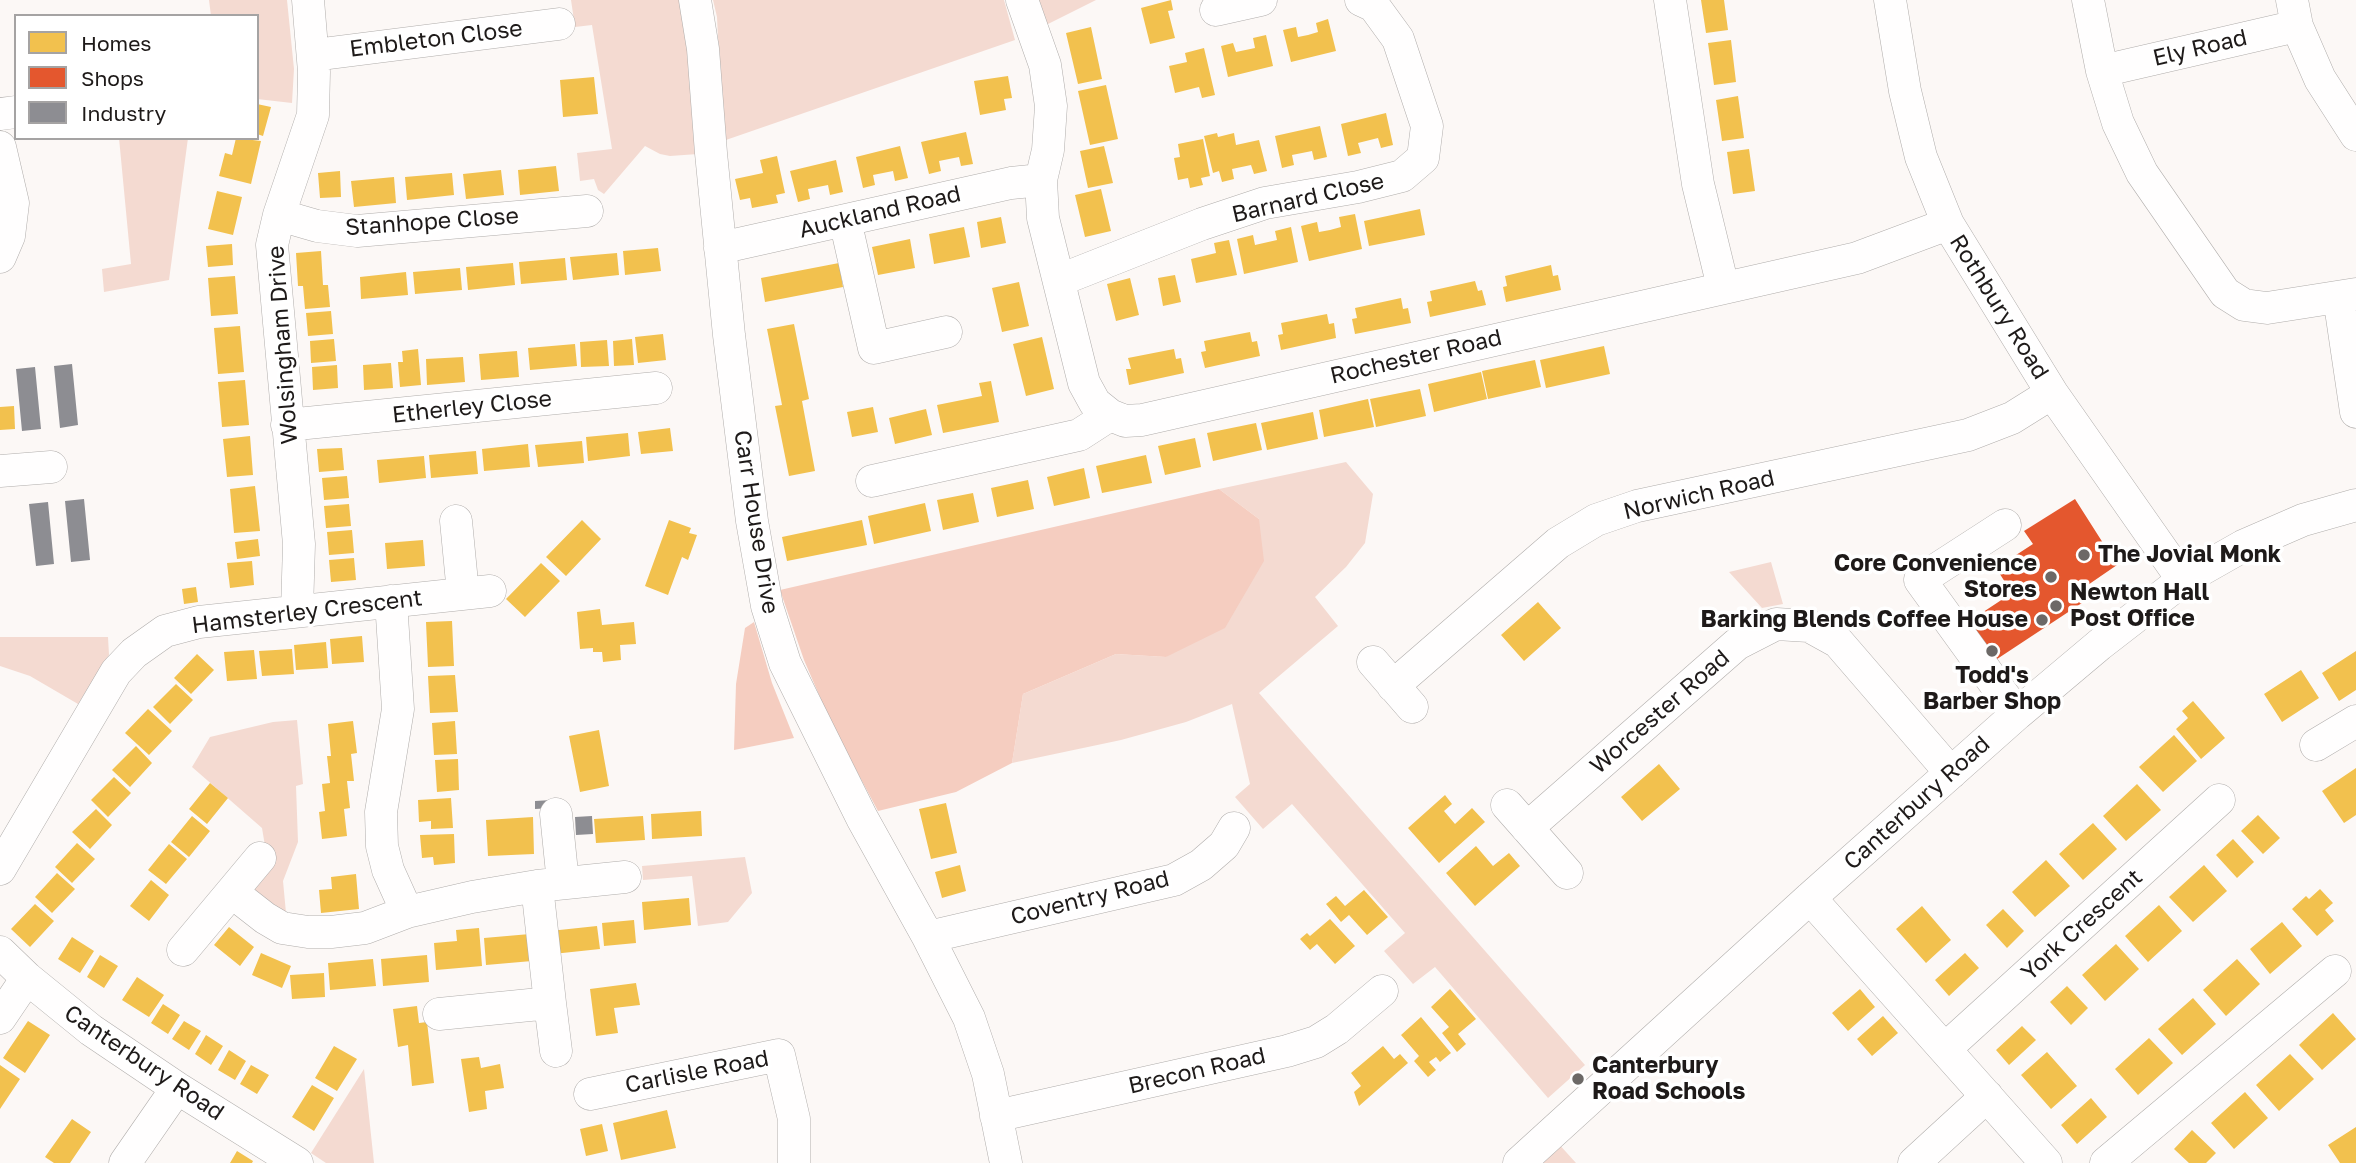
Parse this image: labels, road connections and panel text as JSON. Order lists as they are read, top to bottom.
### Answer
{
  "streets": {
    "street": [
      "Embleton Close",
      "Ely Road",
      "Barnard Close",
      "Auckland Road",
      "Stanhope Close",
      "Rothbury Road",
      "Wolsingham Drive",
      "Rochester Road",
      "Etherley Close",
      "Norwich Road",
      "Carr House Drive",
      "Hamsterley Crescent",
      "Worcester Road",
      "Canterbury Road",
      "Coventry Road",
      "York Crescent",
      "Brecon Road",
      "Carlisle Road"
    ]
  },
  "crossings": [
    ["Embleton Close", "Wolsingham Drive"],
    ["Auckland Road", "Carr House Drive"],
    ["Stanhope Close", "Wolsingham Drive"],
    ["Rothbury Road", "Rochester Road"],
    ["Rothbury Road", "Norwich Road"],
    ["Rothbury Road", "Canterbury Road"],
    ["Wolsingham Drive", "Etherley Close"],
    ["Wolsingham Drive", "Hamsterley Crescent"],
    ["Carr House Drive", "Coventry Road"],
    ["Carr House Drive", "Brecon Road"],
    ["Worcester Road", "Canterbury Road"]
  ],
  "places": [
    "The Jovial Monk",
    "Core Convenience Stores",
    "Newton Hall Post Office",
    "Barking Blends Coffee House",
    "Todd's Barber Shop",
    "Canterbury Road Schools"
  ],
  "legend": ["Homes", "Shops", "Industry"]
}
